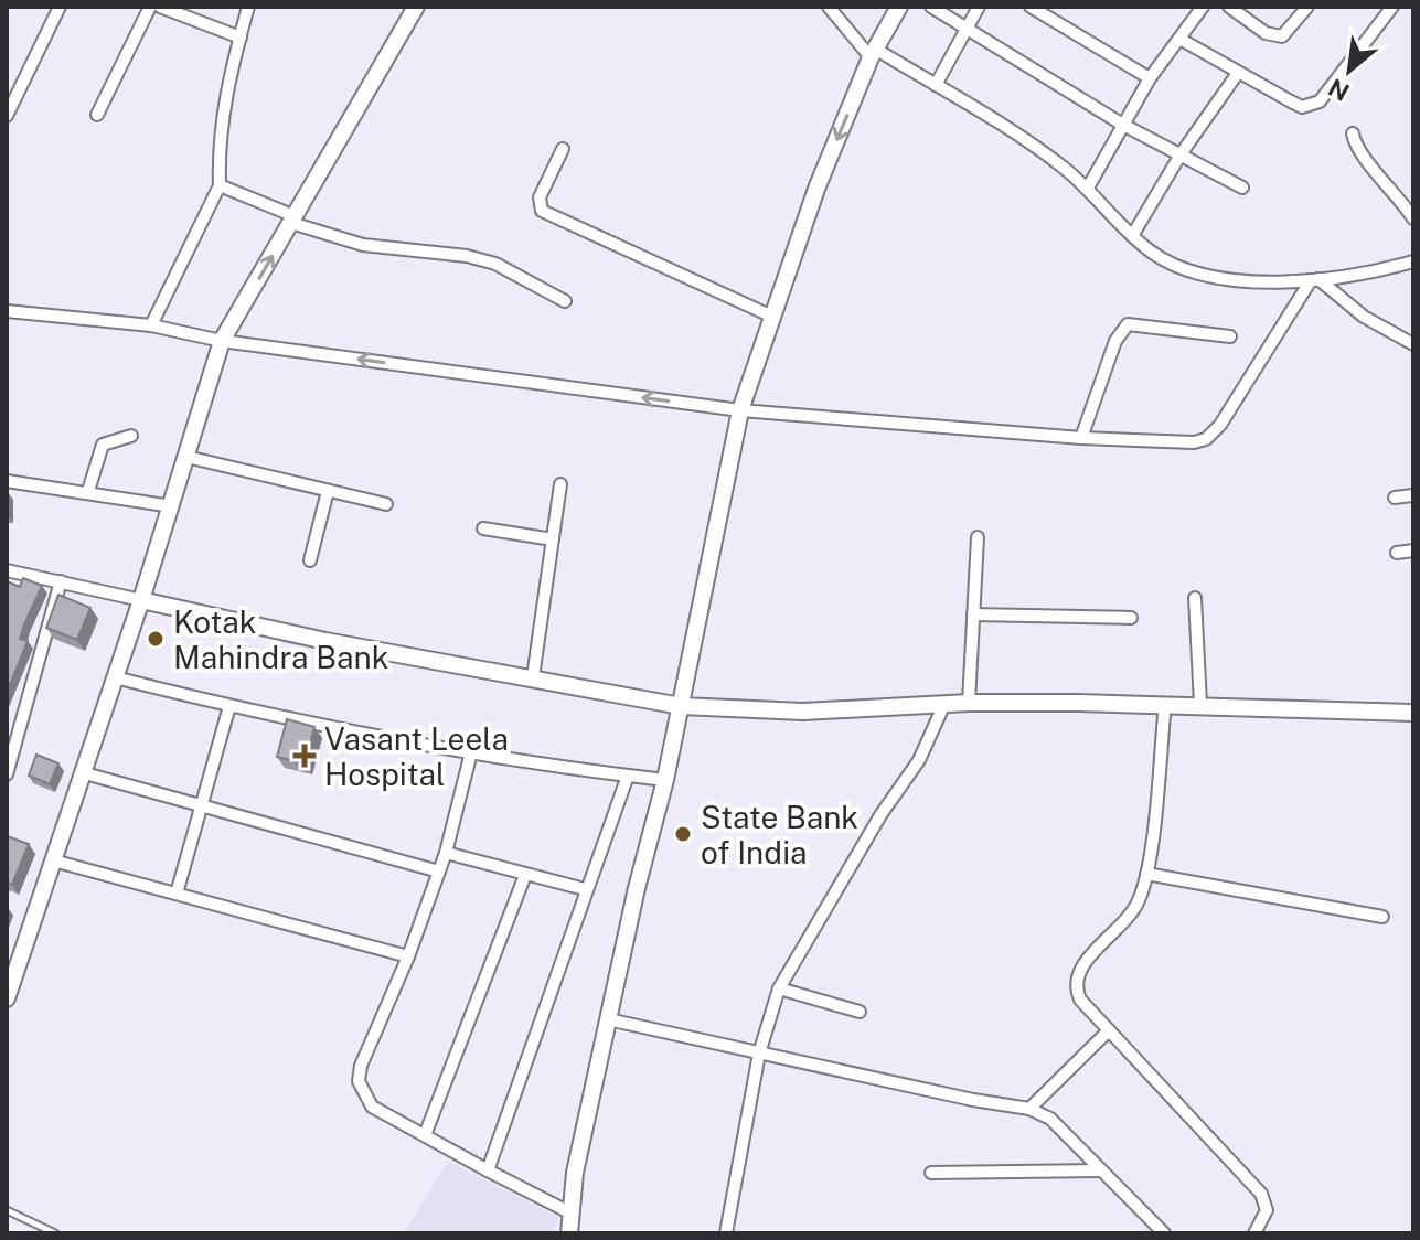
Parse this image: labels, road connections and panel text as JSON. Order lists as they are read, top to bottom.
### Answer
{
  "places": {
    "other": ["Kotak Mahindra Bank", "State Bank of India"],
    "health": ["Vasant Leela Hospital"]
  },
  "north": "bottom left"
}
